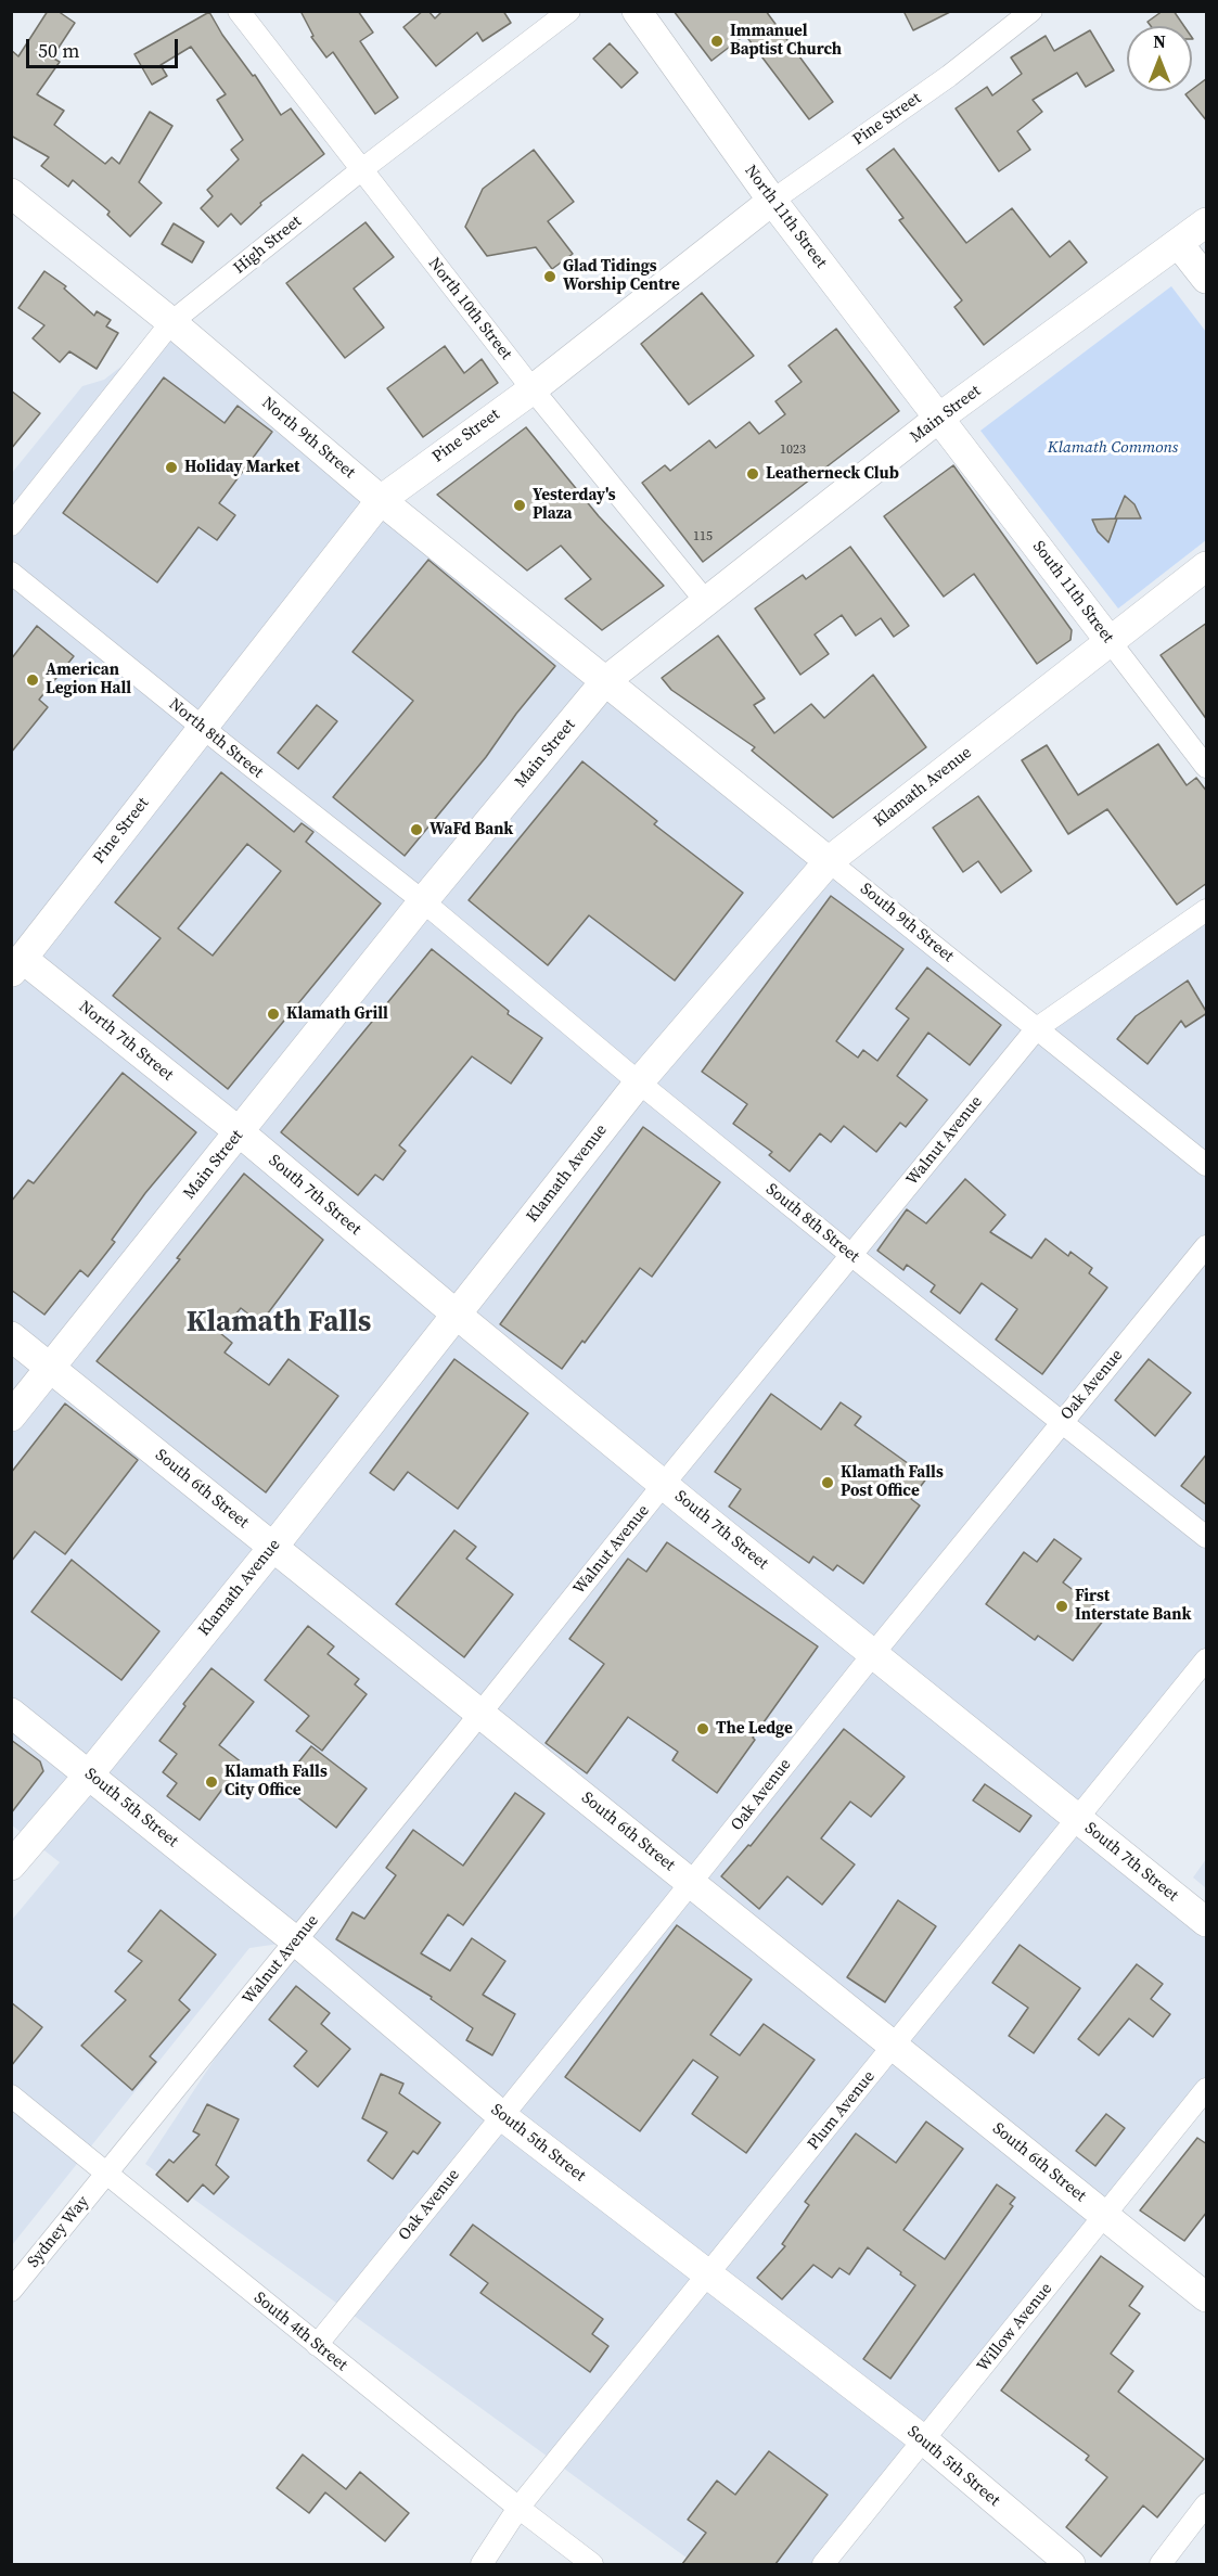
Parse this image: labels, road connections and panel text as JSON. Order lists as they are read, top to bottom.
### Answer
{
  "streets": {
    "main road": [
      "Pine Street",
      "North 11th Street",
      "Main Street",
      "North 9th Street",
      "South 11th Street",
      "Klamath Avenue",
      "South 9th Street",
      "North 7th Street",
      "South 7th Street",
      "South 6th Street",
      "South 5th Street"
    ],
    "street": [
      "High Street",
      "North 10th Street",
      "North 8th Street",
      "Walnut Avenue",
      "South 8th Street",
      "Oak Avenue",
      "Plum Avenue",
      "Sydney Way",
      "Willow Avenue",
      "South 4th Street"
    ]
  },
  "crossings": [
    ["Pine Street", "North 11th Street"],
    ["Pine Street", "North 10th Street"],
    ["Pine Street", "North 9th Street"],
    ["Pine Street", "North 8th Street"],
    ["Pine Street", "North 7th Street"],
    ["North 11th Street", "Main Street"],
    ["North 11th Street", "South 11th Street"],
    ["High Street", "North 10th Street"],
    ["High Street", "North 9th Street"],
    ["North 10th Street", "Main Street"],
    ["Main Street", "North 9th Street"],
    ["Main Street", "South 11th Street"],
    ["Main Street", "North 8th Street"],
    ["Main Street", "South 9th Street"],
    ["Main Street", "North 7th Street"],
    ["Main Street", "South 7th Street"],
    ["Main Street", "South 8th Street"],
    ["Main Street", "South 6th Street"],
    ["North 9th Street", "South 9th Street"],
    ["South 11th Street", "Klamath Avenue"],
    ["North 8th Street", "South 8th Street"],
    ["Klamath Avenue", "South 9th Street"],
    ["Klamath Avenue", "South 7th Street"],
    ["Klamath Avenue", "South 8th Street"],
    ["Klamath Avenue", "South 6th Street"],
    ["Klamath Avenue", "South 5th Street"],
    ["South 9th Street", "Walnut Avenue"],
    ["North 7th Street", "South 7th Street"],
    ["Walnut Avenue", "South 7th Street"],
    ["Walnut Avenue", "South 8th Street"],
    ["Walnut Avenue", "South 6th Street"],
    ["Walnut Avenue", "South 5th Street"],
    ["Walnut Avenue", "Sydney Way"],
    ["Walnut Avenue", "South 4th Street"],
    ["South 7th Street", "Oak Avenue"],
    ["South 7th Street", "Plum Avenue"],
    ["South 8th Street", "Oak Avenue"],
    ["Oak Avenue", "South 6th Street"],
    ["Oak Avenue", "South 5th Street"],
    ["Oak Avenue", "South 4th Street"],
    ["South 6th Street", "Plum Avenue"],
    ["South 6th Street", "Willow Avenue"],
    ["South 5th Street", "Plum Avenue"],
    ["South 5th Street", "Willow Avenue"],
    ["Plum Avenue", "South 4th Street"],
    ["Sydney Way", "South 4th Street"]
  ],
  "districts": ["Klamath Falls"],
  "parks": ["Klamath Commons"],
  "places": [
    "Immanuel Baptist Church",
    "Glad Tidings Worship Centre",
    "Holiday Market",
    "Leatherneck Club",
    "Yesterday's Plaza",
    "American Legion Hall",
    "WaFd Bank",
    "Klamath Grill",
    "Klamath Falls Post Office",
    "First Interstate Bank",
    "The Ledge",
    "Klamath Falls City Office"
  ],
  "house_numbers": ["1023", "115"],
  "scale_bar": "50 m",
  "north": "top"
}
